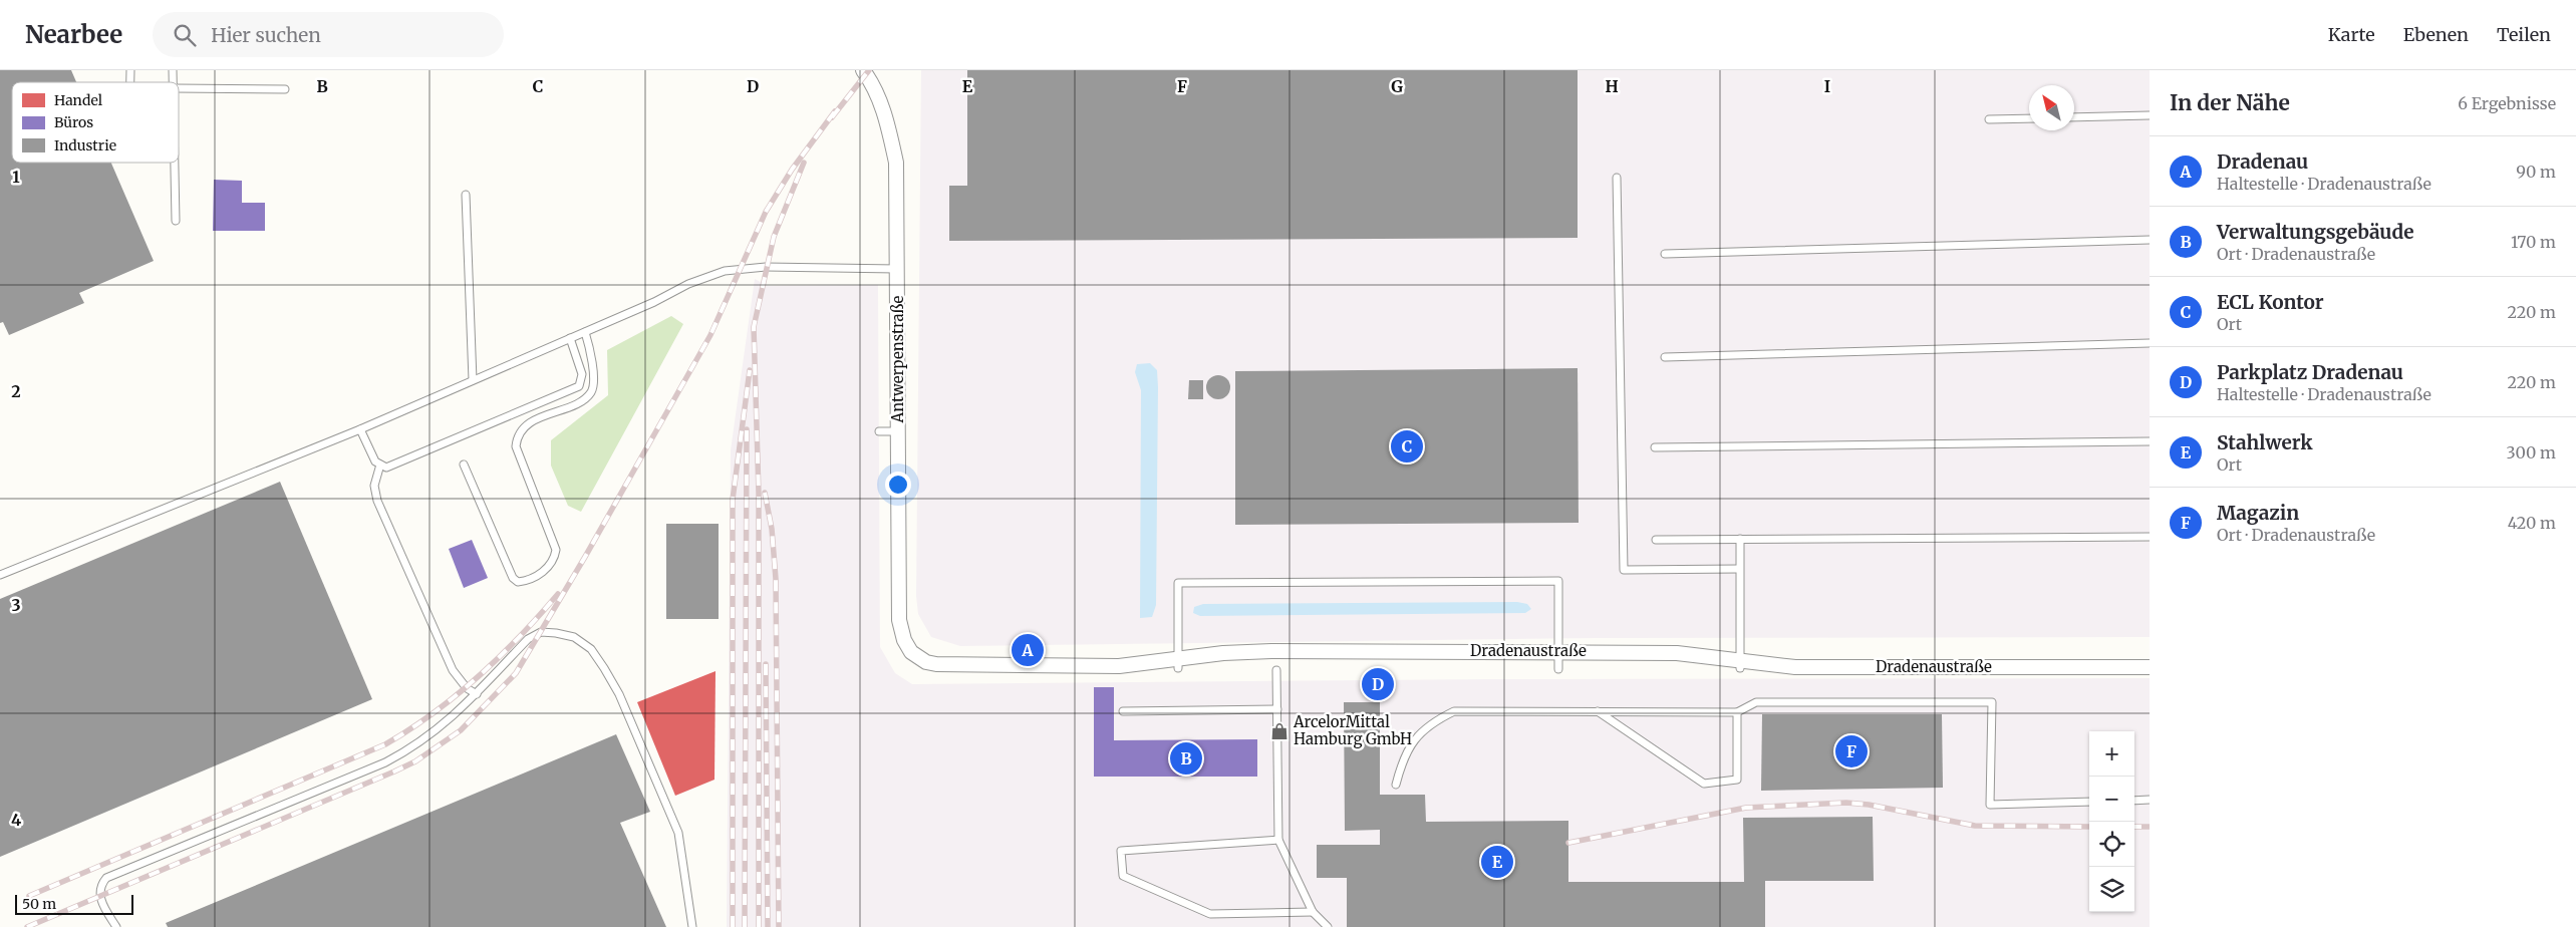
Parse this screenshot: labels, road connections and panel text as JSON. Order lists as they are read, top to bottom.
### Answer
{
  "streets": {
    "street": ["Antwerpenstraße", "Dradenaustraße"]
  },
  "crossings": [
    ["Antwerpenstraße", "Dradenaustraße"]
  ],
  "places": {
    "shop": ["ArcelorMittal Hamburg GmbH"]
  },
  "legend": ["Handel", "Büros", "Industrie"],
  "scale_bar": "50 m",
  "north": "top left",
  "page": {
    "header": "Nearbee",
    "search": "Hier suchen",
    "nav": ["Karte", "Ebenen", "Teilen"],
    "heading": ["In der Nähe", "6 Ergebnisse"],
    "list": [
      {
        "mark": "A",
        "name": "Dradenau",
        "note": "Haltestelle · Dradenaustraße",
        "value": "90 m"
      },
      {
        "mark": "B",
        "name": "Verwaltungsgebäude",
        "note": "Ort · Dradenaustraße",
        "value": "170 m"
      },
      {
        "mark": "C",
        "name": "ECL Kontor",
        "note": "Ort",
        "value": "220 m"
      },
      {
        "mark": "D",
        "name": "Parkplatz Dradenau",
        "note": "Haltestelle · Dradenaustraße",
        "value": "220 m"
      },
      {
        "mark": "E",
        "name": "Stahlwerk",
        "note": "Ort",
        "value": "300 m"
      },
      {
        "mark": "F",
        "name": "Magazin",
        "note": "Ort · Dradenaustraße",
        "value": "420 m"
      }
    ],
    "pins": [
      "C",
      "A",
      "D",
      "F",
      "B",
      "E"
    ],
    "map_buttons": ["+", "−"],
    "scale": "50 m"
  },
  "grid": {
    "columns": [
      "B",
      "C",
      "D",
      "E",
      "F",
      "G",
      "H",
      "I"
    ],
    "rows": [
      "1",
      "2",
      "3",
      "4"
    ]
  }
}
